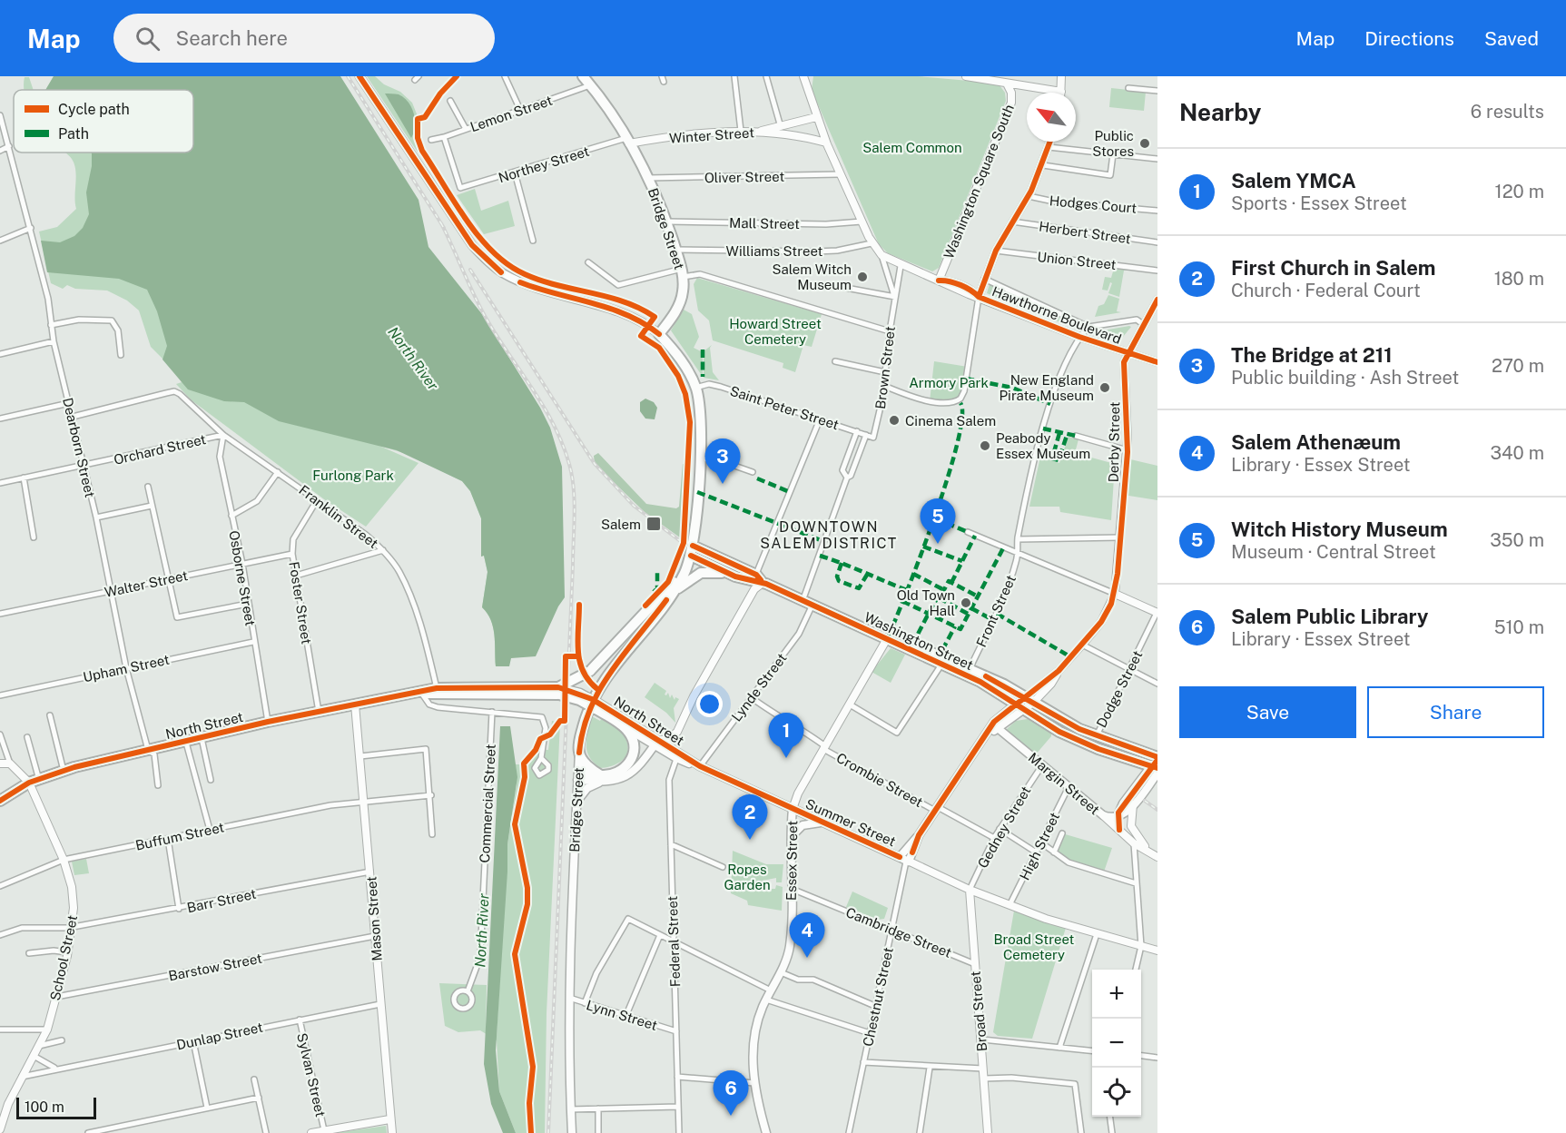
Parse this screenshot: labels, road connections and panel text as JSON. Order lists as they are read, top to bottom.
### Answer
{
  "streets": {
    "highway": ["Bridge Street", "Washington Street", "North Street"],
    "main road": ["Margin Street", "Summer Street", "Essex Street"],
    "street": [
      "Lemon Street",
      "Winter Street",
      "Northey Street",
      "Oliver Street",
      "Washington Square South",
      "Hodges Court",
      "Mall Street",
      "Herbert Street",
      "Williams Street",
      "Union Street",
      "Hawthorne Boulevard",
      "Brown Street",
      "Saint Peter Street",
      "Derby Street",
      "Dearborn Street",
      "Orchard Street",
      "Franklin Street",
      "Osborne Street",
      "Walter Street",
      "Foster Street",
      "Front Street",
      "Upham Street",
      "Lynde Street",
      "Dodge Street",
      "Crombie Street",
      "Commercial Street",
      "Gedney Street",
      "Buffum Street",
      "High Street",
      "Barr Street",
      "Mason Street",
      "Cambridge Street",
      "Federal Street",
      "School Street",
      "Barstow Street",
      "Chestnut Street",
      "Broad Street",
      "Lynn Street",
      "Dunlap Street",
      "Sylvan Street"
    ]
  },
  "crossings": [
    ["Lemon Street", "Northey Street"],
    ["Lemon Street", "Bridge Street"],
    ["Winter Street", "Northey Street"],
    ["Winter Street", "Bridge Street"],
    ["Northey Street", "Bridge Street"],
    ["Oliver Street", "Bridge Street"],
    ["Washington Square South", "Hawthorne Boulevard"],
    ["Mall Street", "Bridge Street"],
    ["Bridge Street", "Williams Street"],
    ["Bridge Street", "Saint Peter Street"],
    ["Bridge Street", "Washington Street"],
    ["Bridge Street", "Lynn Street"],
    ["Hawthorne Boulevard", "Brown Street"],
    ["Hawthorne Boulevard", "Derby Street"],
    ["Hawthorne Boulevard", "Front Street"],
    ["Brown Street", "Saint Peter Street"],
    ["Derby Street", "Washington Street"],
    ["Dearborn Street", "Orchard Street"],
    ["Dearborn Street", "Franklin Street"],
    ["Dearborn Street", "Walter Street"],
    ["Dearborn Street", "Upham Street"],
    ["Dearborn Street", "North Street"],
    ["Orchard Street", "Franklin Street"],
    ["Orchard Street", "Osborne Street"],
    ["Franklin Street", "Osborne Street"],
    ["Franklin Street", "Foster Street"],
    ["Franklin Street", "North Street"],
    ["Osborne Street", "Walter Street"],
    ["Osborne Street", "Upham Street"],
    ["Osborne Street", "North Street"],
    ["Walter Street", "Foster Street"],
    ["Foster Street", "North Street"],
    ["Front Street", "Washington Street"],
    ["Washington Street", "Lynde Street"],
    ["Washington Street", "Dodge Street"],
    ["Washington Street", "Essex Street"],
    ["Lynde Street", "North Street"],
    ["Lynde Street", "Crombie Street"],
    ["North Street", "Summer Street"],
    ["North Street", "Essex Street"],
    ["North Street", "Mason Street"],
    ["North Street", "Federal Street"],
    ["North Street", "School Street"],
    ["Crombie Street", "Gedney Street"],
    ["Crombie Street", "Essex Street"],
    ["Margin Street", "Gedney Street"],
    ["Margin Street", "High Street"],
    ["Summer Street", "Gedney Street"],
    ["Summer Street", "High Street"],
    ["Summer Street", "Essex Street"],
    ["Summer Street", "Chestnut Street"],
    ["Summer Street", "Broad Street"],
    ["Gedney Street", "Broad Street"],
    ["Buffum Street", "Mason Street"],
    ["Buffum Street", "School Street"],
    ["Essex Street", "Cambridge Street"],
    ["Barr Street", "Mason Street"],
    ["Barr Street", "School Street"],
    ["Mason Street", "Barstow Street"],
    ["Mason Street", "Dunlap Street"],
    ["Cambridge Street", "Chestnut Street"],
    ["Cambridge Street", "Broad Street"],
    ["Federal Street", "Lynn Street"],
    ["School Street", "Barstow Street"],
    ["School Street", "Dunlap Street"],
    ["Dunlap Street", "Sylvan Street"]
  ],
  "districts": ["DOWNTOWN SALEM DISTRICT"],
  "water": ["North River"],
  "parks": [
    "Salem Common",
    "Howard Street Cemetery",
    "Armory Park",
    "Furlong Park",
    "Ropes Garden",
    "Broad Street Cemetery"
  ],
  "places": {
    "other": [
      "Public Stores",
      "Salem Witch Museum",
      "New England Pirate Museum",
      "Cinema Salem",
      "Peabody Essex Museum",
      "Old Town Hall"
    ],
    "transit": ["Salem"]
  },
  "legend": ["Cycle path", "Path"],
  "scale_bar": "100 m",
  "north": "top left",
  "page": {
    "header": "Map",
    "search": "Search here",
    "nav": ["Map", "Directions", "Saved"],
    "heading": ["Nearby", "6 results"],
    "list": [
      {
        "mark": "1",
        "name": "Salem YMCA",
        "note": "Sports · Essex Street",
        "value": "120 m"
      },
      {
        "mark": "2",
        "name": "First Church in Salem",
        "note": "Church · Federal Court",
        "value": "180 m"
      },
      {
        "mark": "3",
        "name": "The Bridge at 211",
        "note": "Public building · Ash Street",
        "value": "270 m"
      },
      {
        "mark": "4",
        "name": "Salem Athenæum",
        "note": "Library · Essex Street",
        "value": "340 m"
      },
      {
        "mark": "5",
        "name": "Witch History Museum",
        "note": "Museum · Central Street",
        "value": "350 m"
      },
      {
        "mark": "6",
        "name": "Salem Public Library",
        "note": "Library · Essex Street",
        "value": "510 m"
      }
    ],
    "pins": [
      "3",
      "5",
      "1",
      "2",
      "4",
      "6"
    ],
    "buttons": ["Save", "Share"],
    "map_buttons": ["+", "−"],
    "scale": "100 m"
  }
}
